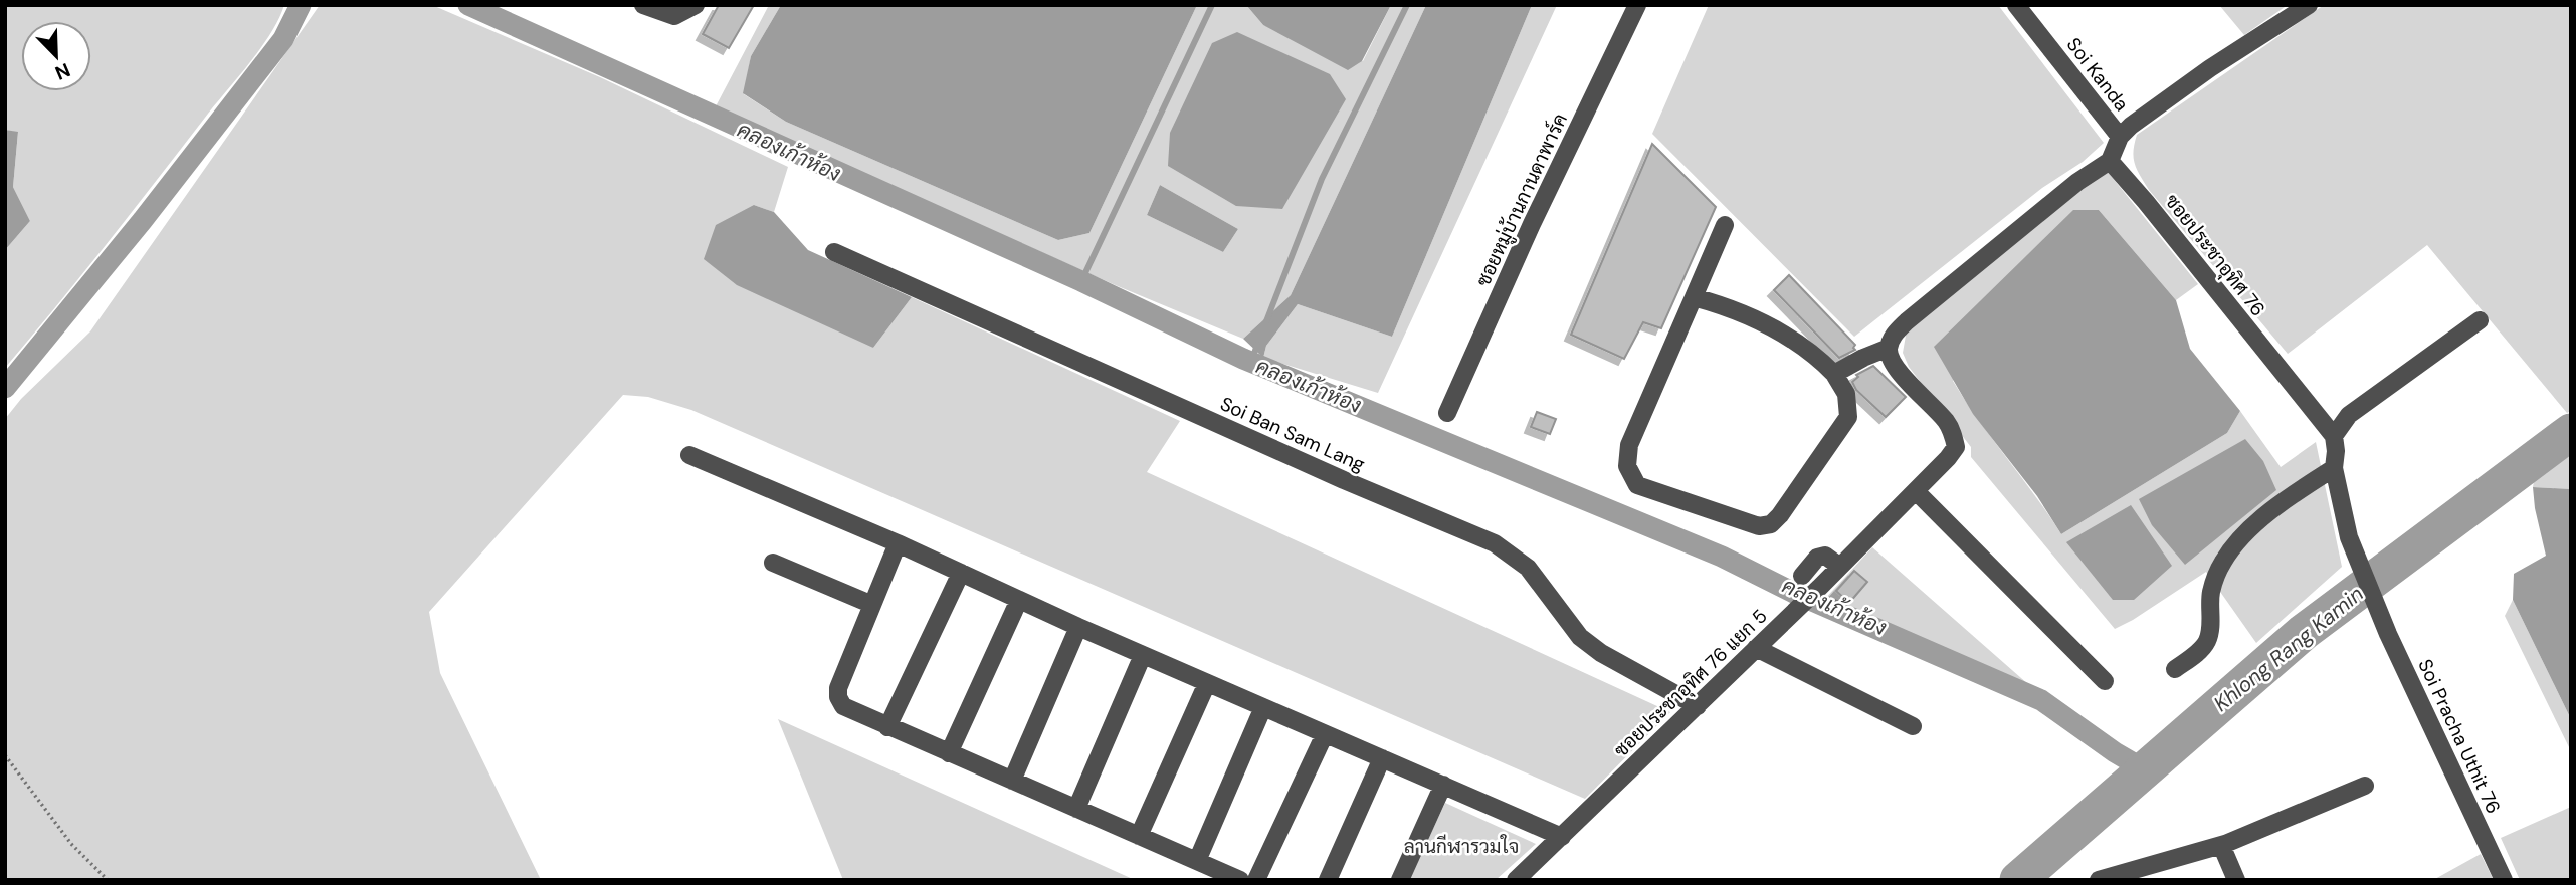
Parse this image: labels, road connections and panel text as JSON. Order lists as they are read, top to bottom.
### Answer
{
  "streets": {
    "street": [
      "Soi Kanda",
      "ซอยหมู่บ้านกานดาพาร์ค",
      "ซอยประชาอุทิศ 76",
      "Soi Ban Sam Lang",
      "ซอยประชาอุทิศ 76 แยก 5",
      "Soi Pracha Uthit 76"
    ]
  },
  "crossings": [
    ["Soi Ban Sam Lang", "ซอยประชาอุทิศ 76 แยก 5"]
  ],
  "water": ["คลองเก้าห้อง", "Khlong Rang Kamin"],
  "parks": ["ลานกีฬารวมใจ"],
  "north": "bottom right"
}
